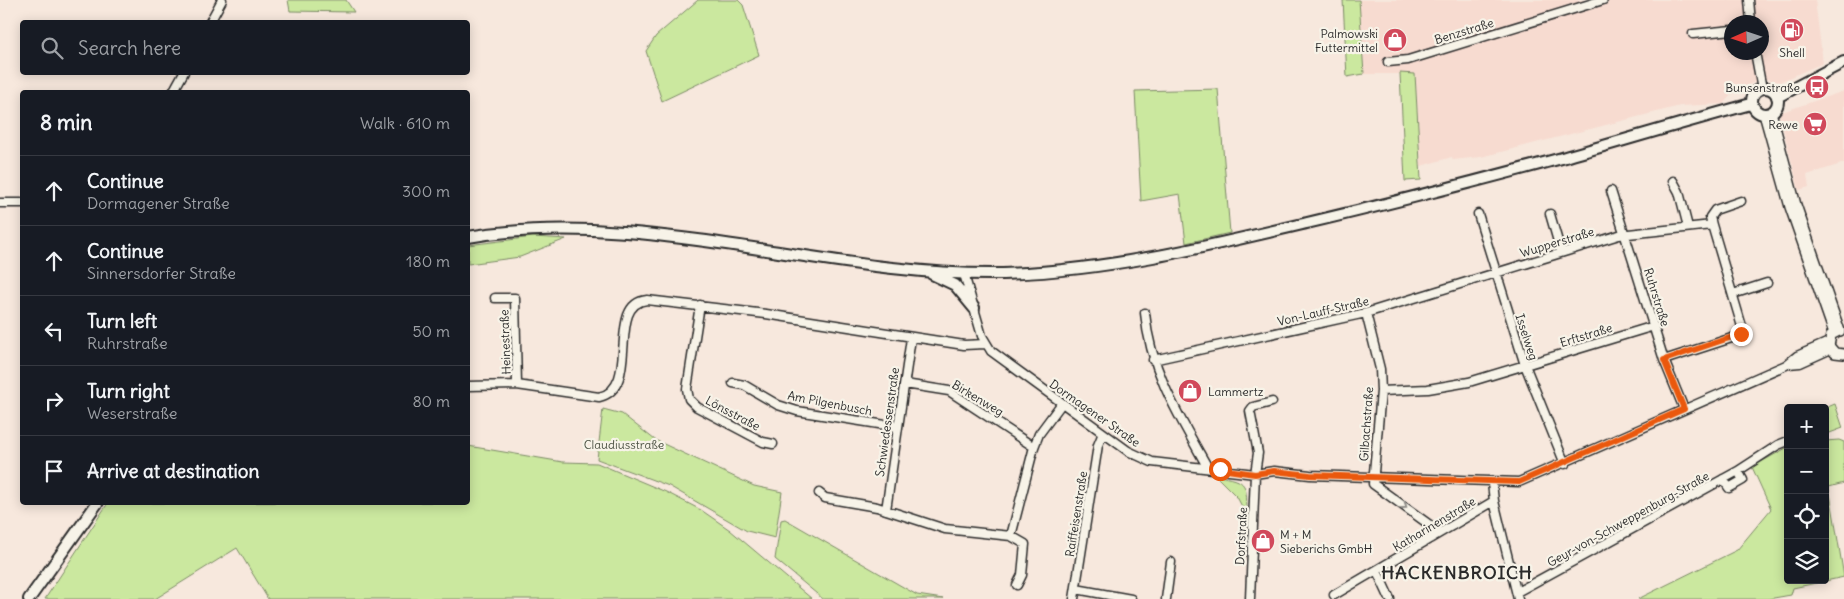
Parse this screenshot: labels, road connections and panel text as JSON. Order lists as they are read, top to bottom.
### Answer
{
  "streets": {
    "street": [
      "Benzstraße",
      "Wupperstraße",
      "Ruhrstraße",
      "Von-Lauff-Straße",
      "Erftstraße",
      "Isselweg",
      "Heinestraße",
      "Birkenweg",
      "Am Pilgenbusch",
      "Lönsstraße",
      "Dormagener Straße",
      "Schwiedessenstraße",
      "Gilbachstraße",
      "Raiffeisenstraße",
      "Geyr-von-Schweppenburg-Straße",
      "Katharinenstraße",
      "Dorfstraße"
    ]
  },
  "crossings": [
    ["Wupperstraße", "Ruhrstraße"],
    ["Wupperstraße", "Von-Lauff-Straße"],
    ["Wupperstraße", "Isselweg"],
    ["Ruhrstraße", "Erftstraße"],
    ["Ruhrstraße", "Dormagener Straße"],
    ["Von-Lauff-Straße", "Isselweg"],
    ["Von-Lauff-Straße", "Gilbachstraße"],
    ["Erftstraße", "Isselweg"],
    ["Erftstraße", "Gilbachstraße"],
    ["Isselweg", "Dormagener Straße"],
    ["Birkenweg", "Schwiedessenstraße"],
    ["Am Pilgenbusch", "Schwiedessenstraße"],
    ["Dormagener Straße", "Gilbachstraße"],
    ["Dormagener Straße", "Raiffeisenstraße"],
    ["Dormagener Straße", "Dorfstraße"]
  ],
  "districts": ["HACKENBROICH"],
  "parks": ["Claudiusstraße"],
  "places": {
    "fuel station": ["Shell"],
    "shop": ["Palmowski Futtermittel", "Lammertz", "M + M Sieberichs GmbH"],
    "bus stop": ["Bunsenstraße"],
    "supermarket": ["Rewe"]
  },
  "north": "left",
  "page": {
    "search": "Search here",
    "heading": ["8 min", "Walk · 610 m"],
    "list": [
      ["Continue", "Dormagener Straße", "300 m"],
      ["Continue", "Sinnersdorfer Straße", "180 m"],
      ["Turn left", "Ruhrstraße", "50 m"],
      ["Turn right", "Weserstraße", "80 m"],
      "Arrive at destination"
    ],
    "map_buttons": ["+", "−"]
  }
}
